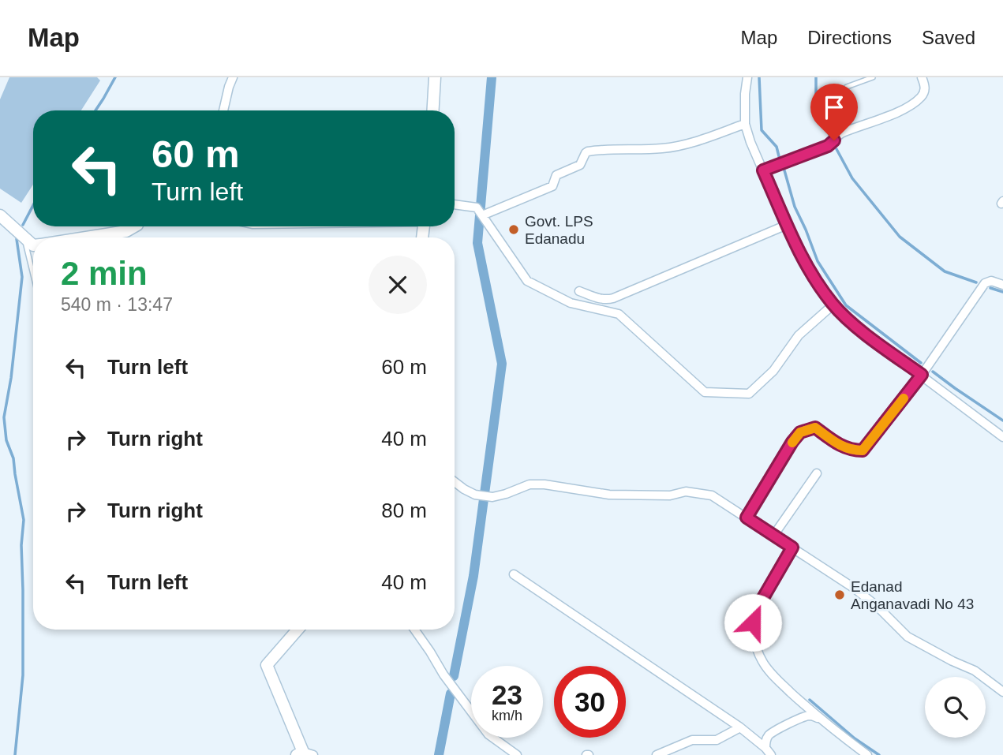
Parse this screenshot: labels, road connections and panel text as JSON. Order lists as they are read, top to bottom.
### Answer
{
  "places": ["Govt. LPS Edanadu", "Edanad Anganavadi No 43"],
  "page": {
    "header": "Map",
    "nav": ["Map", "Directions", "Saved"],
    "turn": ["60 m", "Turn left"],
    "heading": ["2 min", "540 m · 13:47"],
    "list": [
      {
        "name": "Turn left",
        "value": "60 m"
      },
      {
        "name": "Turn right",
        "value": "40 m"
      },
      {
        "name": "Turn right",
        "value": "80 m"
      },
      {
        "name": "Turn left",
        "value": "40 m"
      }
    ],
    "speed": "23 km/h",
    "limit": "30"
  }
}
